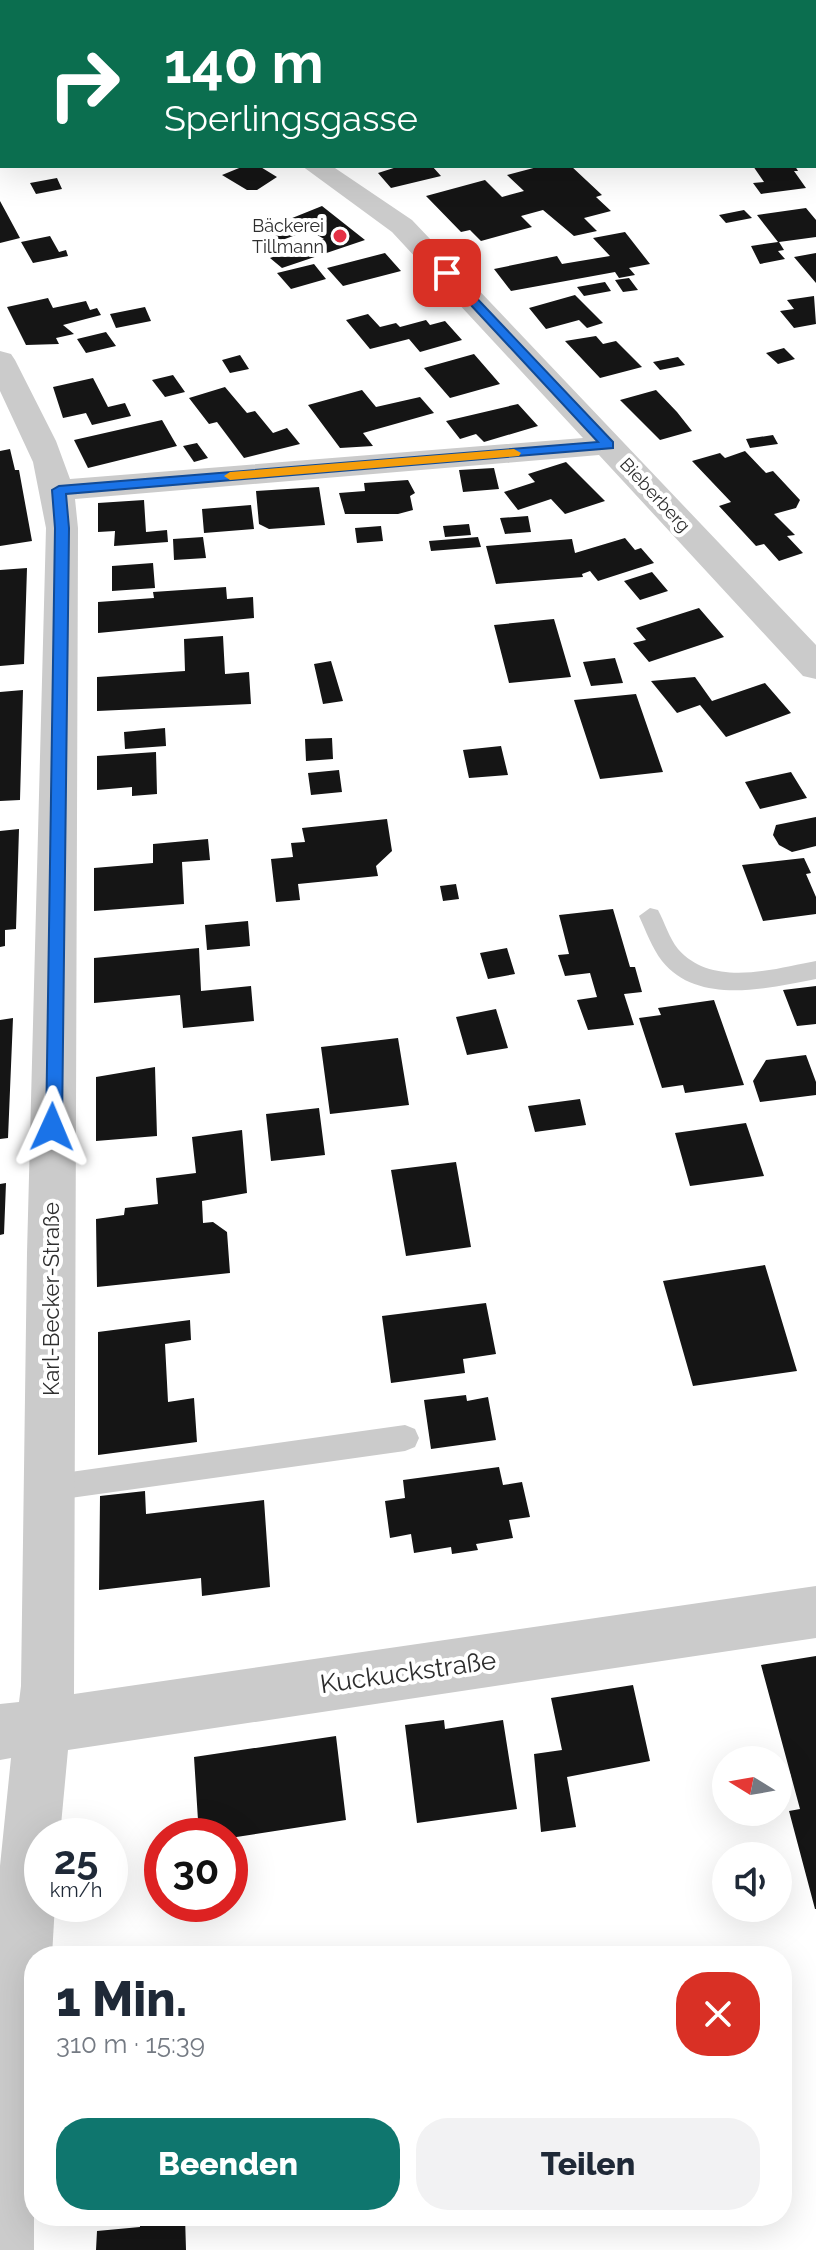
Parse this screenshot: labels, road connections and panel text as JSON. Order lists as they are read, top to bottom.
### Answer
{
  "streets": {
    "street": ["Bieberberg", "Karl-Becker-Straße", "Kuckuckstraße"]
  },
  "crossings": [
    ["Karl-Becker-Straße", "Kuckuckstraße"]
  ],
  "places": ["Bäckerei Tillmann"],
  "north": "left",
  "page": {
    "turn": ["140 m", "Sperlingsgasse"],
    "speed": "25 km/h",
    "limit": "30",
    "heading": ["1 Min.", "310 m · 15:39"],
    "buttons": ["Beenden", "Teilen"]
  }
}
